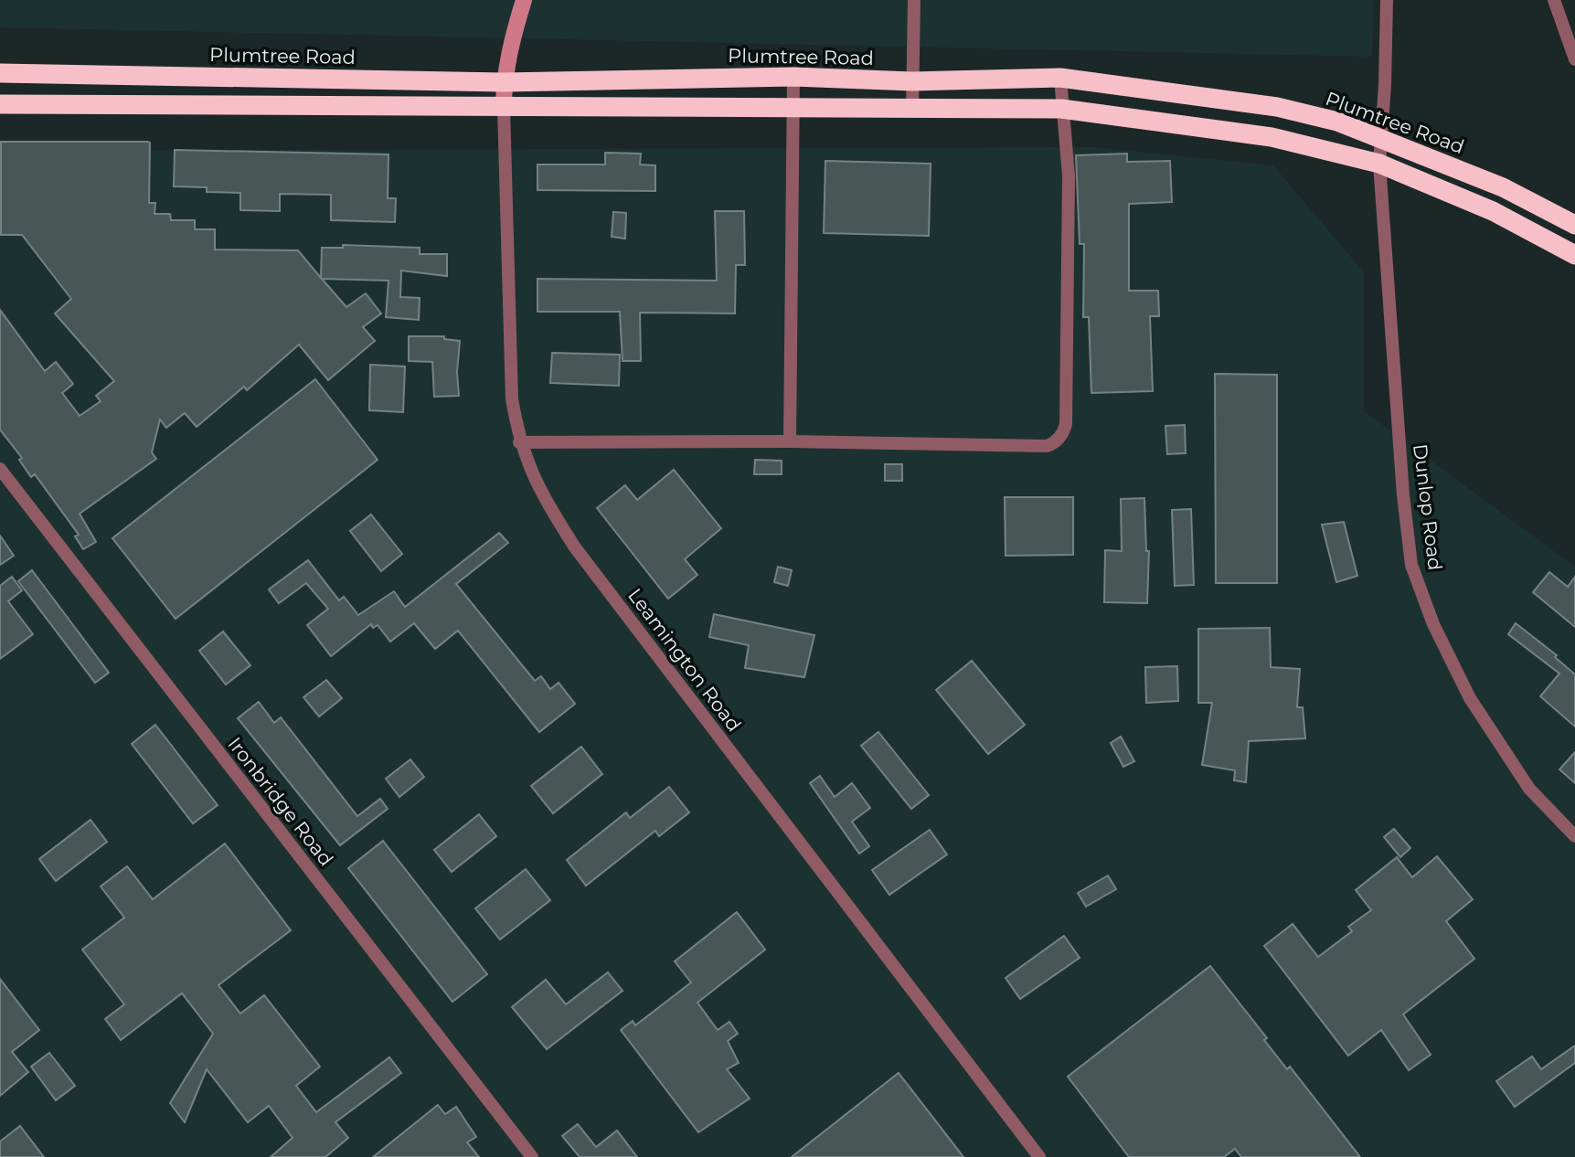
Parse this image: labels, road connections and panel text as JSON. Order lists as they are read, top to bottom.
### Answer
{
  "streets": {
    "highway": ["Plumtree Road"],
    "street": ["Dunlop Road", "Leamington Road", "Ironbridge Road"]
  },
  "crossings": [
    ["Plumtree Road", "Dunlop Road"]
  ]
}
